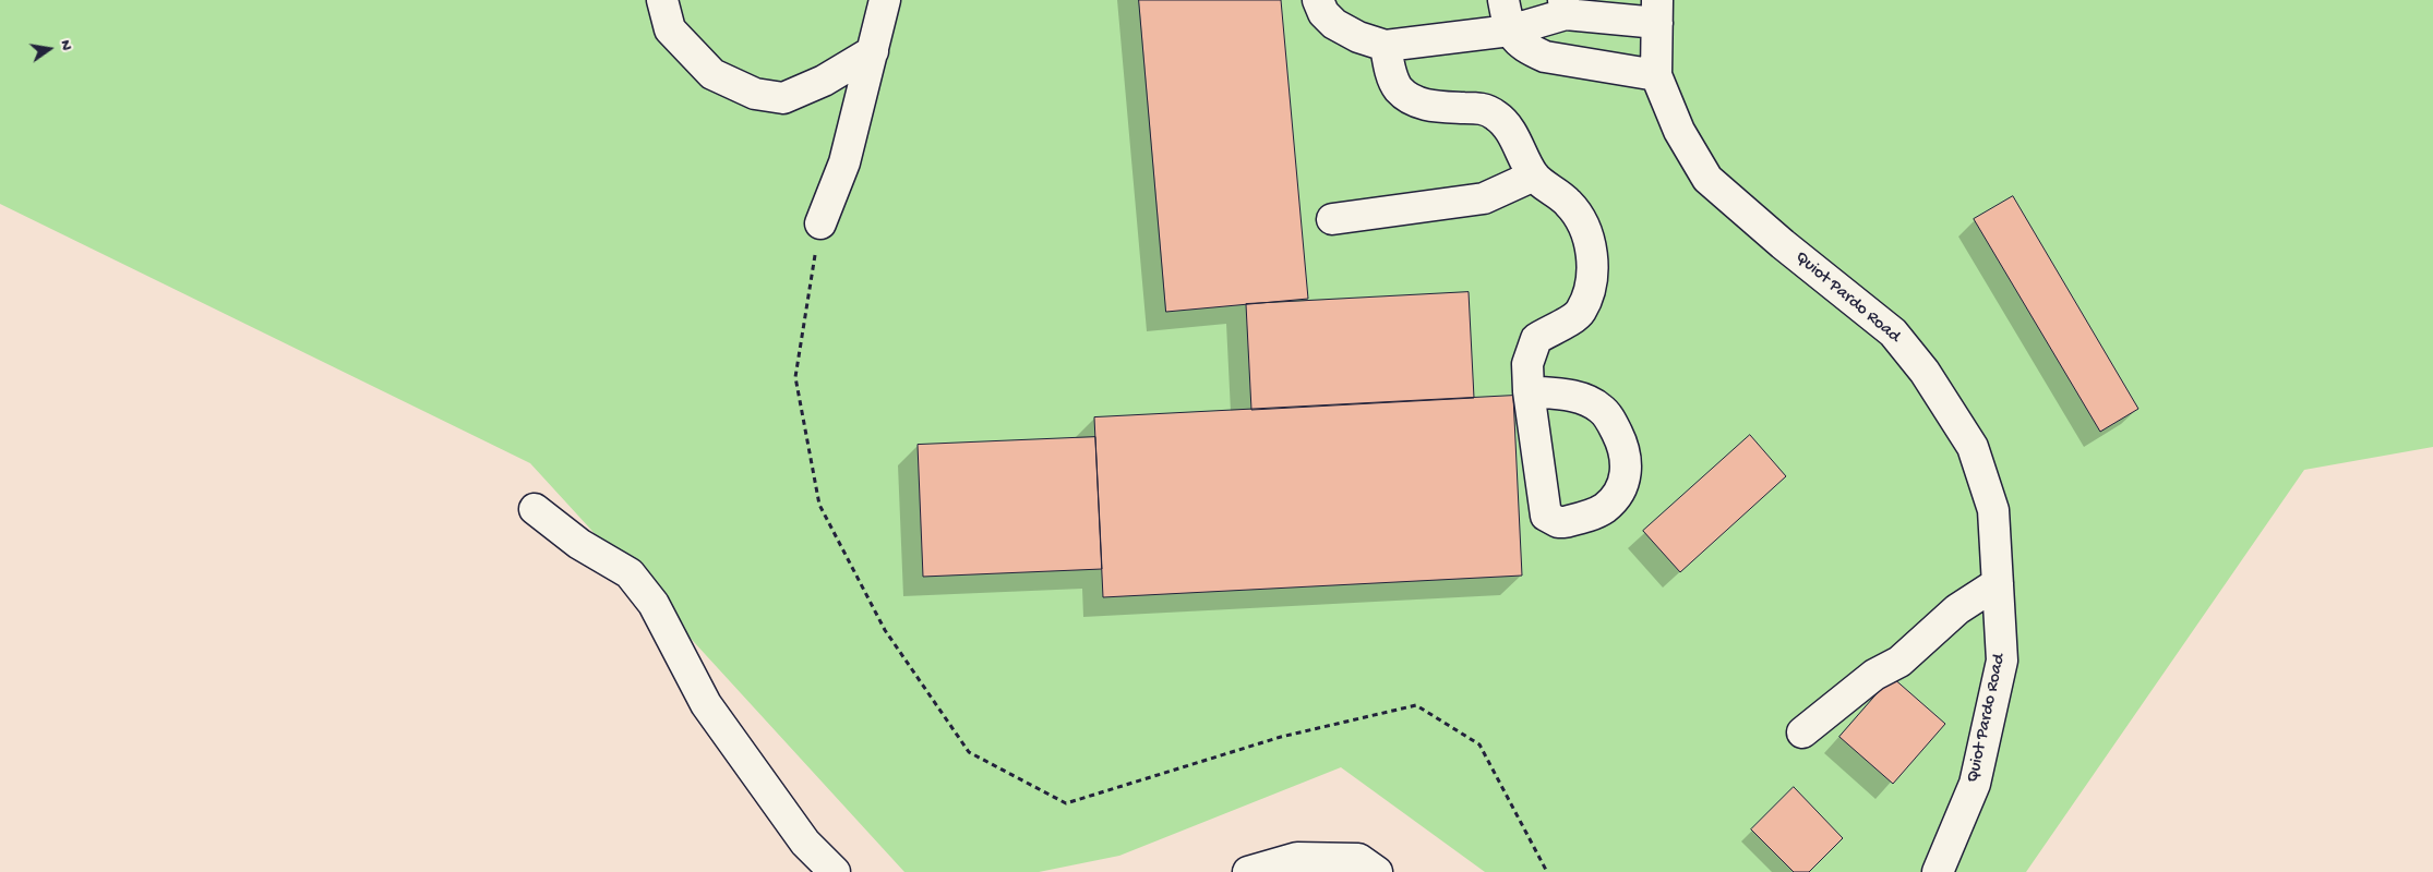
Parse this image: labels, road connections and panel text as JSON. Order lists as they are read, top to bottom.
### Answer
{
  "streets": {
    "street": ["Quiot Pardo Road"]
  },
  "north": "right"
}
